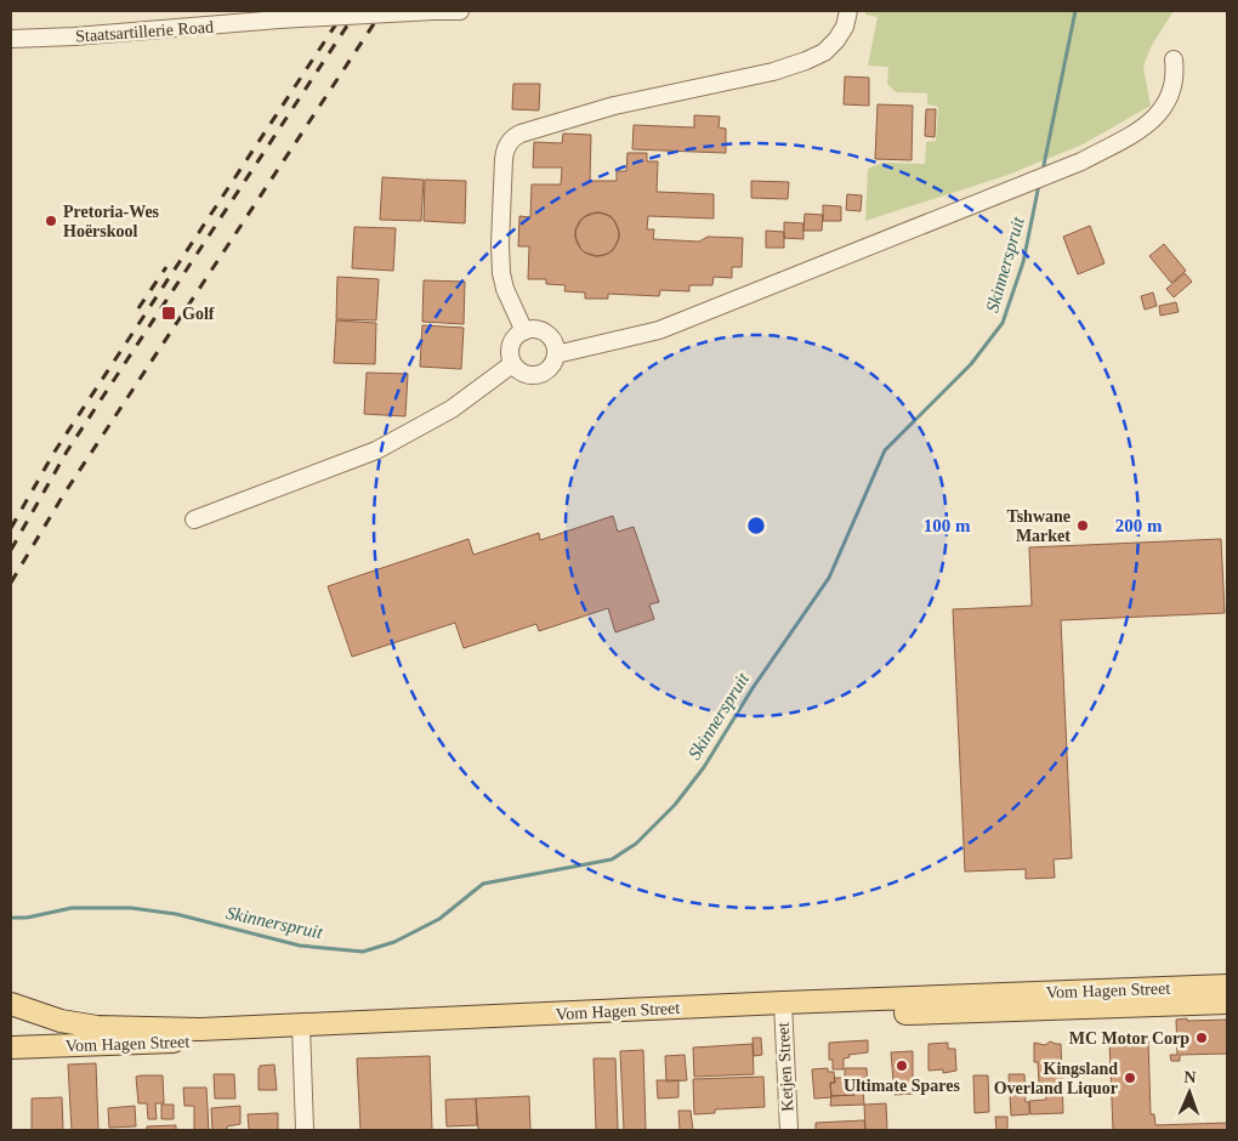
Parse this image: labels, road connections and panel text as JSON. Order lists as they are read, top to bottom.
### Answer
{
  "streets": {
    "main road": ["Vom Hagen Street"],
    "street": ["Staatsartillerie Road", "Ketjen Street"]
  },
  "crossings": [
    ["Vom Hagen Street", "Ketjen Street"]
  ],
  "water": ["Skinnerspruit"],
  "places": {
    "other": [
      "Pretoria-Wes Hoërskool",
      "Tshwane Market",
      "MC Motor Corp",
      "Ultimate Spares",
      "Kingsland Overland Liquor"
    ],
    "transit": ["Golf"]
  },
  "north": "top",
  "rings": ["100 m", "200 m"]
}
